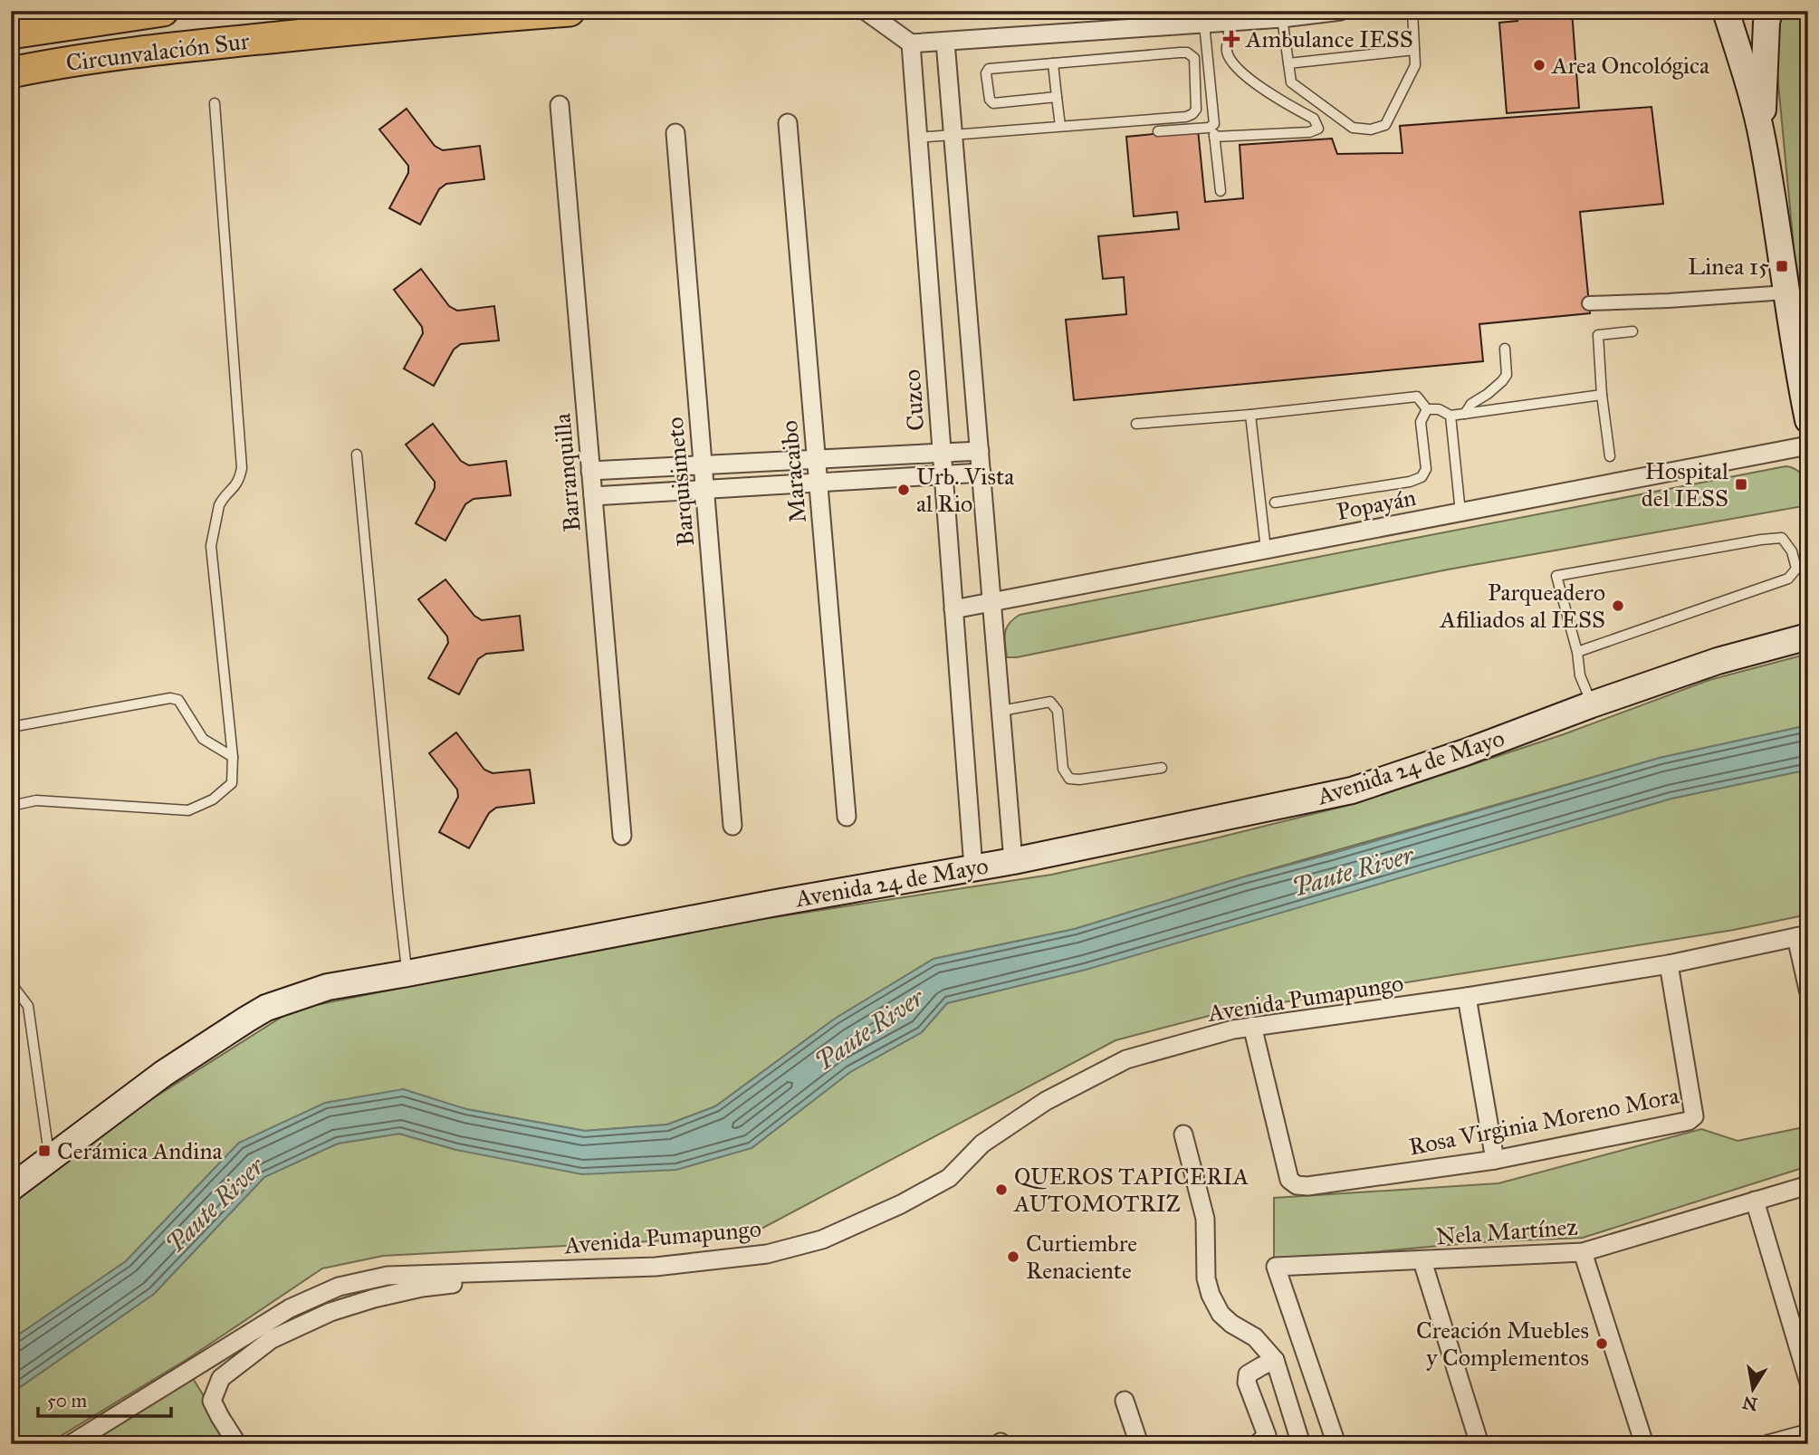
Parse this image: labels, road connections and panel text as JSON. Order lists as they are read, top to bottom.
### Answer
{
  "streets": {
    "highway": ["Circunvalación Sur"],
    "main road": ["Avenida 24 de Mayo"],
    "street": [
      "Cuzco",
      "Maracaibo",
      "Barranquilla",
      "Barquisimeto",
      "Popayán",
      "Avenida Pumapungo",
      "Rosa Virginia Moreno Mora",
      "Nela Martínez"
    ]
  },
  "crossings": [
    ["Cuzco", "Popayán"],
    ["Cuzco", "Avenida 24 de Mayo"],
    ["Avenida Pumapungo", "Rosa Virginia Moreno Mora"]
  ],
  "water": ["Paute River"],
  "places": {
    "health": ["Ambulance IESS"],
    "other": [
      "Area Oncológica",
      "Urb. Vista al Rio",
      "Parqueadero Afiliados al IESS",
      "QUEROS TAPICERIA AUTOMOTRIZ",
      "Curtiembre Renaciente",
      "Creación Muebles y Complementos"
    ],
    "transit": ["Linea 15", "Hospital del IESS", "Cerámica Andina"]
  },
  "scale_bar": "50 m",
  "north": "bottom"
}
